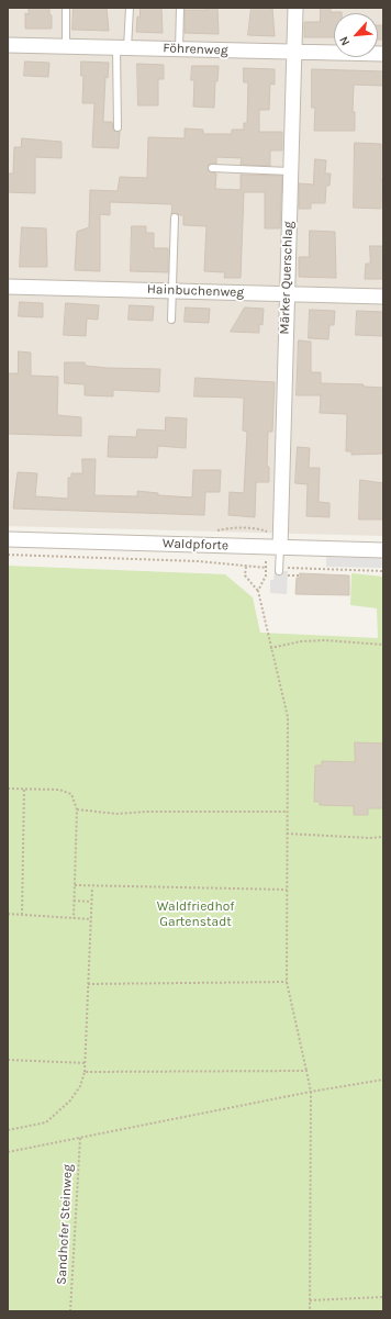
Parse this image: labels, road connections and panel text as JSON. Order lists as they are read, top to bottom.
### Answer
{
  "streets": {
    "street": [
      "Föhrenweg",
      "Märker Querschlag",
      "Hainbuchenweg",
      "Waldpforte"
    ],
    "path": ["Sandhofer Steinweg"]
  },
  "crossings": [
    ["Föhrenweg", "Märker Querschlag"],
    ["Märker Querschlag", "Hainbuchenweg"],
    ["Märker Querschlag", "Waldpforte"]
  ],
  "parks": ["Waldfriedhof Gartenstadt"],
  "north": "bottom left"
}
